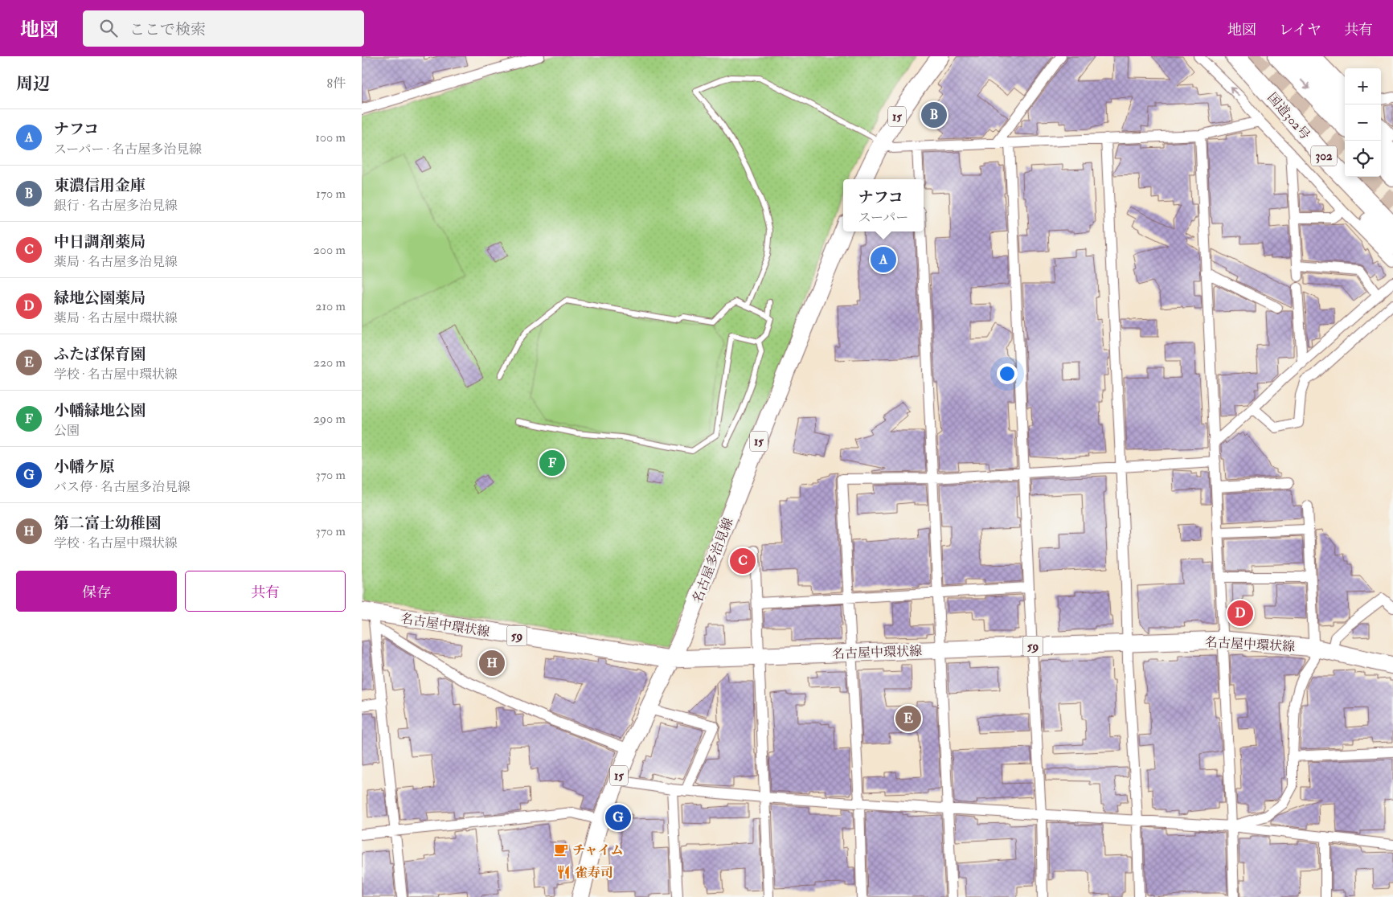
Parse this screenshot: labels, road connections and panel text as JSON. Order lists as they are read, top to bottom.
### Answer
{
  "streets": {
    "highway": ["国道302号", "302"],
    "main road": [
      "15",
      "名古屋多治見線",
      "名古屋中環状線",
      "59"
    ]
  },
  "crossings": [
    ["名古屋多治見線", "名古屋中環状線"]
  ],
  "places": {
    "cafe": ["チャイム"],
    "restaurant": ["雀寿司"]
  },
  "page": {
    "header": "地図",
    "search": "ここで検索",
    "nav": ["地図", "レイヤ", "共有"],
    "heading": ["周辺", "8件"],
    "map_buttons": ["+", "−"],
    "pins": [
      "B",
      "A",
      "F",
      "C",
      "D",
      "H",
      "E",
      "G"
    ],
    "list": [
      {
        "mark": "A",
        "name": "ナフコ",
        "note": "スーパー · 名古屋多治見線",
        "value": "100 m"
      },
      {
        "mark": "B",
        "name": "東濃信用金庫",
        "note": "銀行 · 名古屋多治見線",
        "value": "170 m"
      },
      {
        "mark": "C",
        "name": "中日調剤薬局",
        "note": "薬局 · 名古屋多治見線",
        "value": "200 m"
      },
      {
        "mark": "D",
        "name": "緑地公園薬局",
        "note": "薬局 · 名古屋中環状線",
        "value": "210 m"
      },
      {
        "mark": "E",
        "name": "ふたば保育園",
        "note": "学校 · 名古屋中環状線",
        "value": "220 m"
      },
      {
        "mark": "F",
        "name": "小幡緑地公園",
        "note": "公園",
        "value": "290 m"
      },
      {
        "mark": "G",
        "name": "小幡ケ原",
        "note": "バス停 · 名古屋多治見線",
        "value": "370 m"
      },
      {
        "mark": "H",
        "name": "第二富士幼稚園",
        "note": "学校 · 名古屋中環状線",
        "value": "370 m"
      }
    ],
    "popup": ["ナフコ", "スーパー"],
    "buttons": ["保存", "共有"]
  }
}
